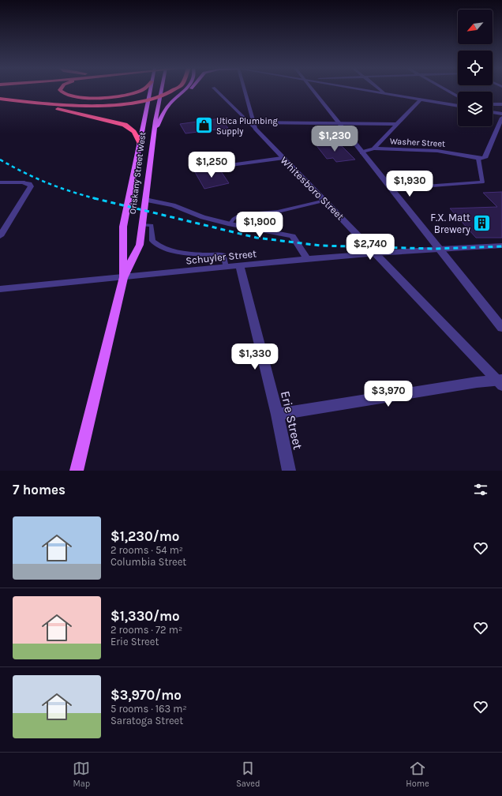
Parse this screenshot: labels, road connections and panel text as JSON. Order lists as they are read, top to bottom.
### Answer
{
  "streets": {
    "main road": ["Oriskany Street West"],
    "street": [
      "Washer Street",
      "Whitesboro Street",
      "Schuyler Street",
      "Erie Street"
    ]
  },
  "crossings": [
    ["Oriskany Street West", "Schuyler Street"],
    ["Whitesboro Street", "Schuyler Street"],
    ["Schuyler Street", "Erie Street"]
  ],
  "places": {
    "shop": ["Utica Plumbing Supply"],
    "building": ["F.X. Matt Brewery"]
  },
  "north": "bottom left",
  "page": {
    "price": [
      "$1,230",
      "$1,250",
      "$1,930",
      "$1,900",
      "$2,740",
      "$1,330",
      "$3,970"
    ],
    "heading": "7 homes",
    "list": [
      {
        "name": "$1,230/mo",
        "note": "2 rooms · 54 m² · Columbia Street"
      },
      {
        "name": "$1,330/mo",
        "note": "2 rooms · 72 m² · Erie Street"
      },
      {
        "name": "$3,970/mo",
        "note": "5 rooms · 163 m² · Saratoga Street"
      }
    ],
    "tabs": ["Map", "Saved", "Home"]
  }
}
